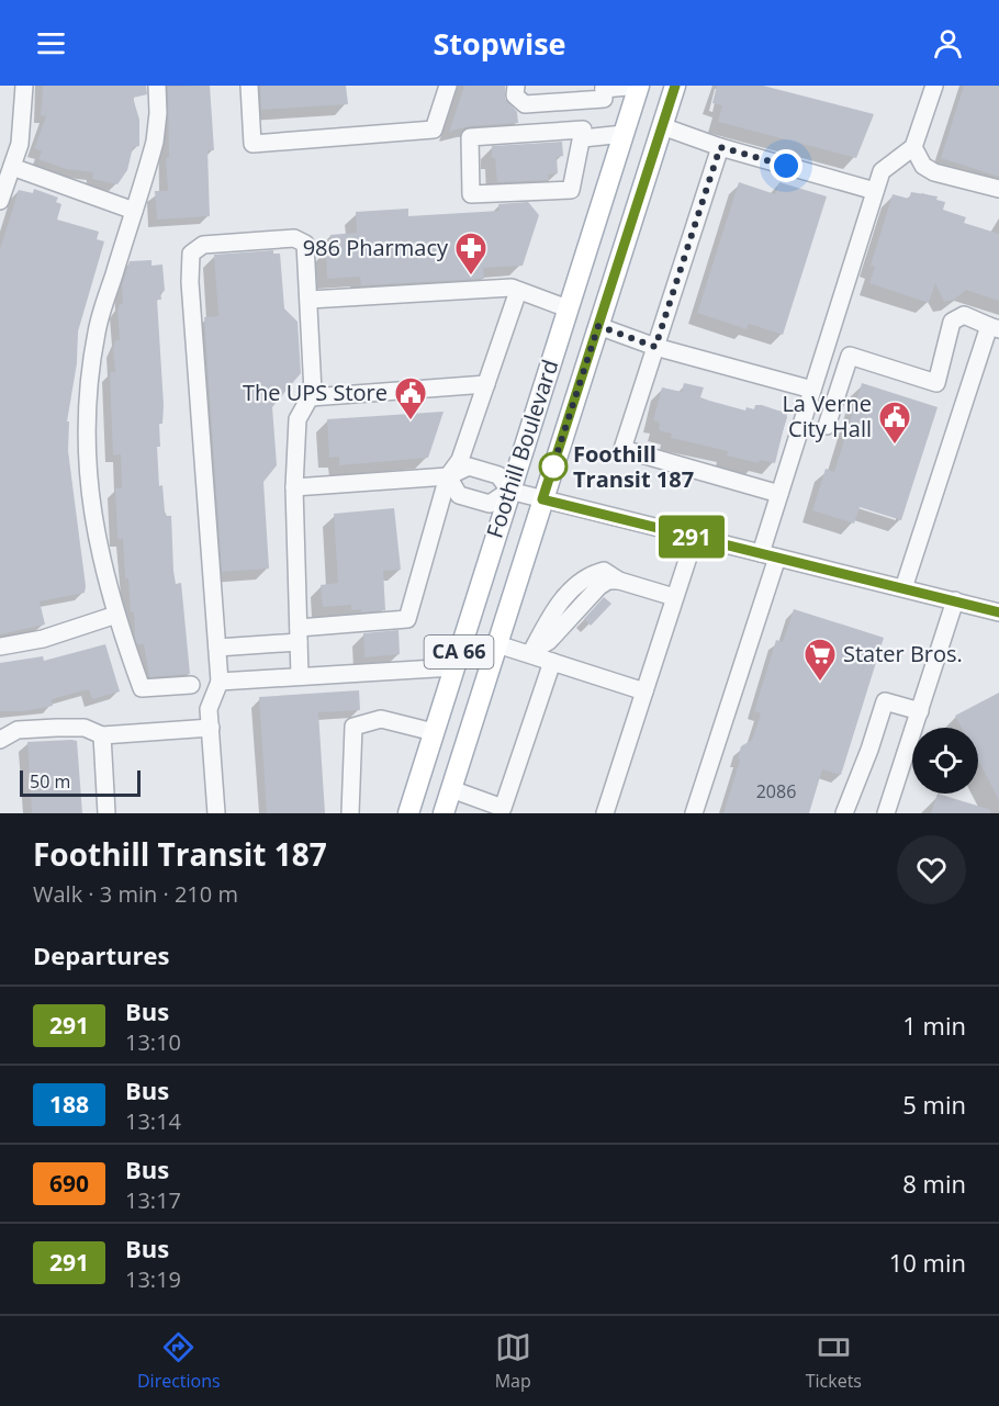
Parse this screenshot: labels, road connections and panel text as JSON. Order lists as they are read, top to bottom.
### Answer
{
  "streets": {
    "main road": ["Foothill Boulevard", "CA 66"]
  },
  "places": {
    "pharmacy": ["986 Pharmacy"],
    "public building": ["The UPS Store", "La Verne City Hall"],
    "other": ["Foothill Transit 187"],
    "supermarket": ["Stater Bros."]
  },
  "lines": ["bus line 291"],
  "house_numbers": ["2086"],
  "scale_bar": "50 m",
  "page": {
    "header": "Stopwise",
    "on_map": "291",
    "scale": "50 m",
    "heading": [
      ["Foothill Transit 187", "Walk · 3 min · 210 m"],
      "Departures"
    ],
    "list": [
      {
        "mark": "291",
        "name": "Bus",
        "note": "13:10",
        "value": "1 min"
      },
      {
        "mark": "188",
        "name": "Bus",
        "note": "13:14",
        "value": "5 min"
      },
      {
        "mark": "690",
        "name": "Bus",
        "note": "13:17",
        "value": "8 min"
      },
      {
        "mark": "291",
        "name": "Bus",
        "note": "13:19",
        "value": "10 min"
      }
    ],
    "tabs": ["Directions", "Map", "Tickets"]
  }
}
